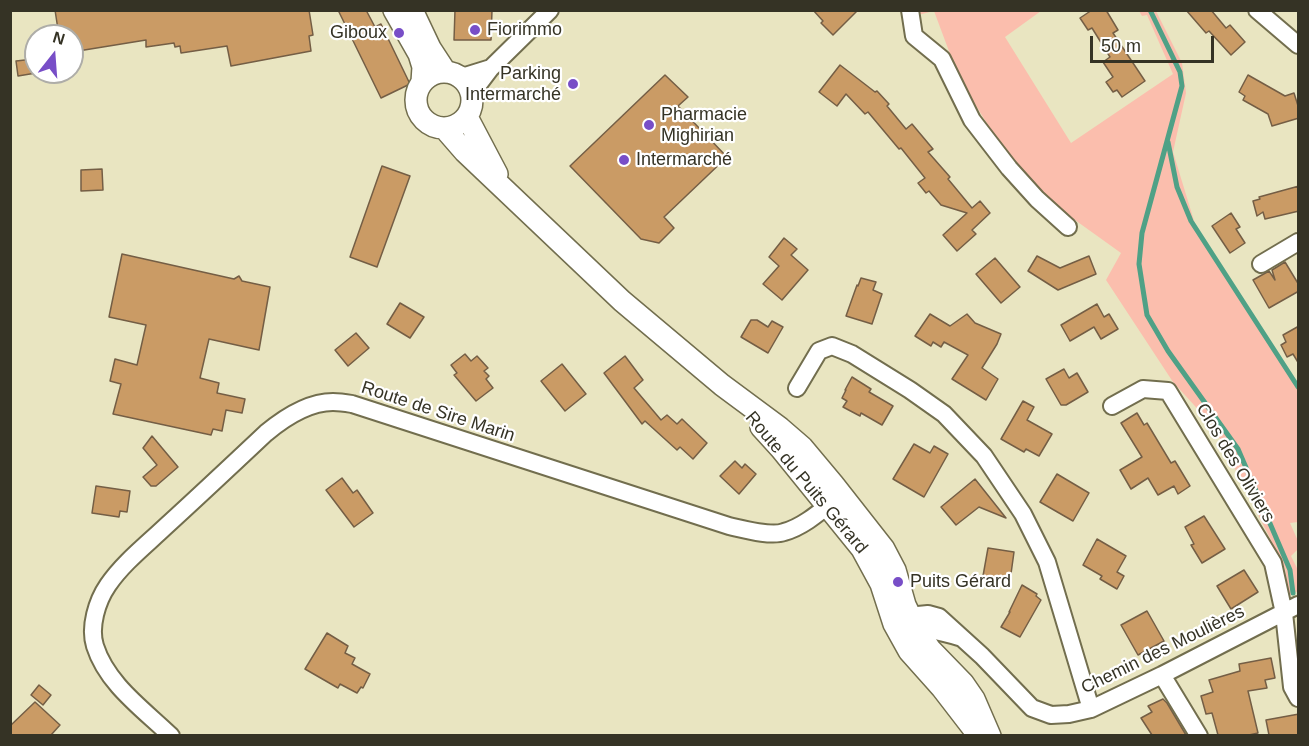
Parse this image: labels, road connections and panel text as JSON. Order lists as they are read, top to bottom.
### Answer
{
  "streets": {
    "main road": ["Route du Puits Gérard"],
    "street": ["Route de Sire Marin", "Clos des Oliviers", "Chemin des Moulières"]
  },
  "crossings": [
    ["Route de Sire Marin", "Route du Puits Gérard"],
    ["Clos des Oliviers", "Chemin des Moulières"],
    ["Route du Puits Gérard", "Chemin des Moulières"]
  ],
  "places": [
    "Fiorimmo",
    "Giboux",
    "Parking Intermarché",
    "Pharmacie Mighirian",
    "Intermarché",
    "Puits Gérard"
  ],
  "scale_bar": "50 m",
  "north": "top"
}
